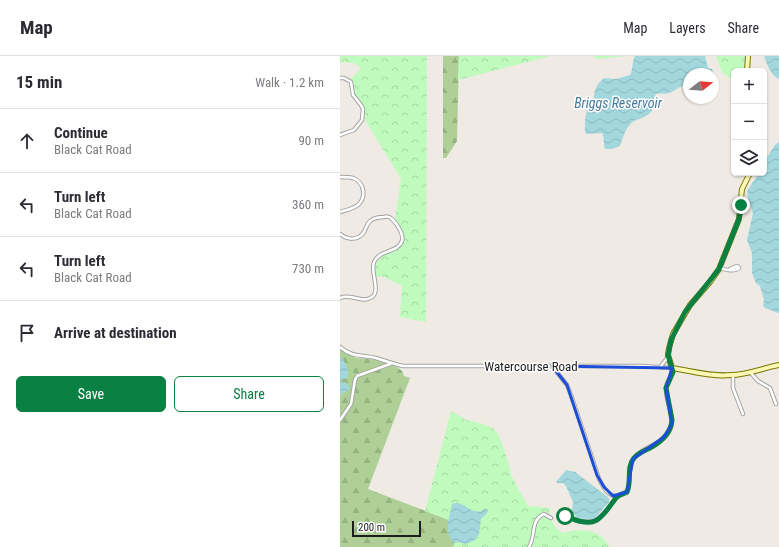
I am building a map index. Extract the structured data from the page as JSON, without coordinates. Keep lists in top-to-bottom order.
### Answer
{
  "streets": {
    "street": ["Watercourse Road"]
  },
  "water": ["Briggs Reservoir"],
  "scale_bar": "200 m",
  "north": "right",
  "page": {
    "header": "Map",
    "nav": ["Map", "Layers", "Share"],
    "heading": ["15 min", "Walk · 1.2 km"],
    "map_buttons": ["+", "−"],
    "list": [
      ["Continue", "Black Cat Road", "90 m"],
      ["Turn left", "Black Cat Road", "360 m"],
      ["Turn left", "Black Cat Road", "730 m"],
      "Arrive at destination"
    ],
    "buttons": ["Save", "Share"],
    "scale": "200 m"
  }
}
